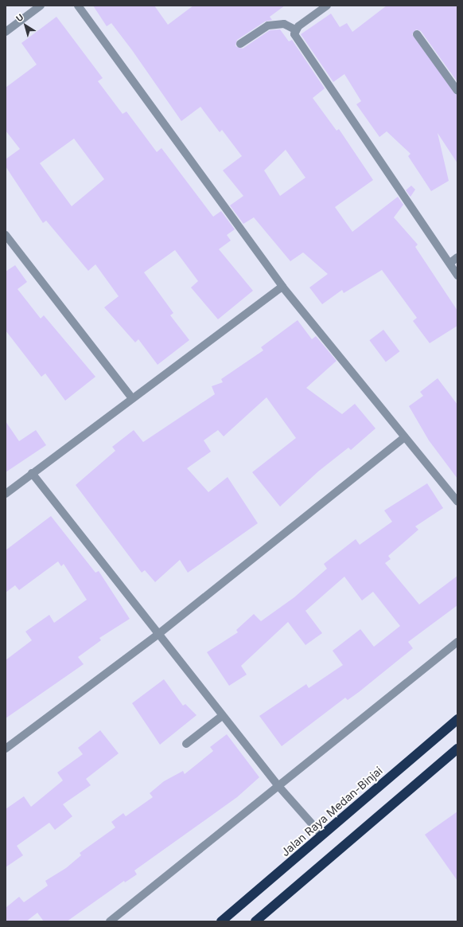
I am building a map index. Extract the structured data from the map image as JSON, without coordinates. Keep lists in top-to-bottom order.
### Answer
{
  "streets": {
    "highway": ["Jalan Raya Medan-Binjai"]
  },
  "north": "top left"
}
